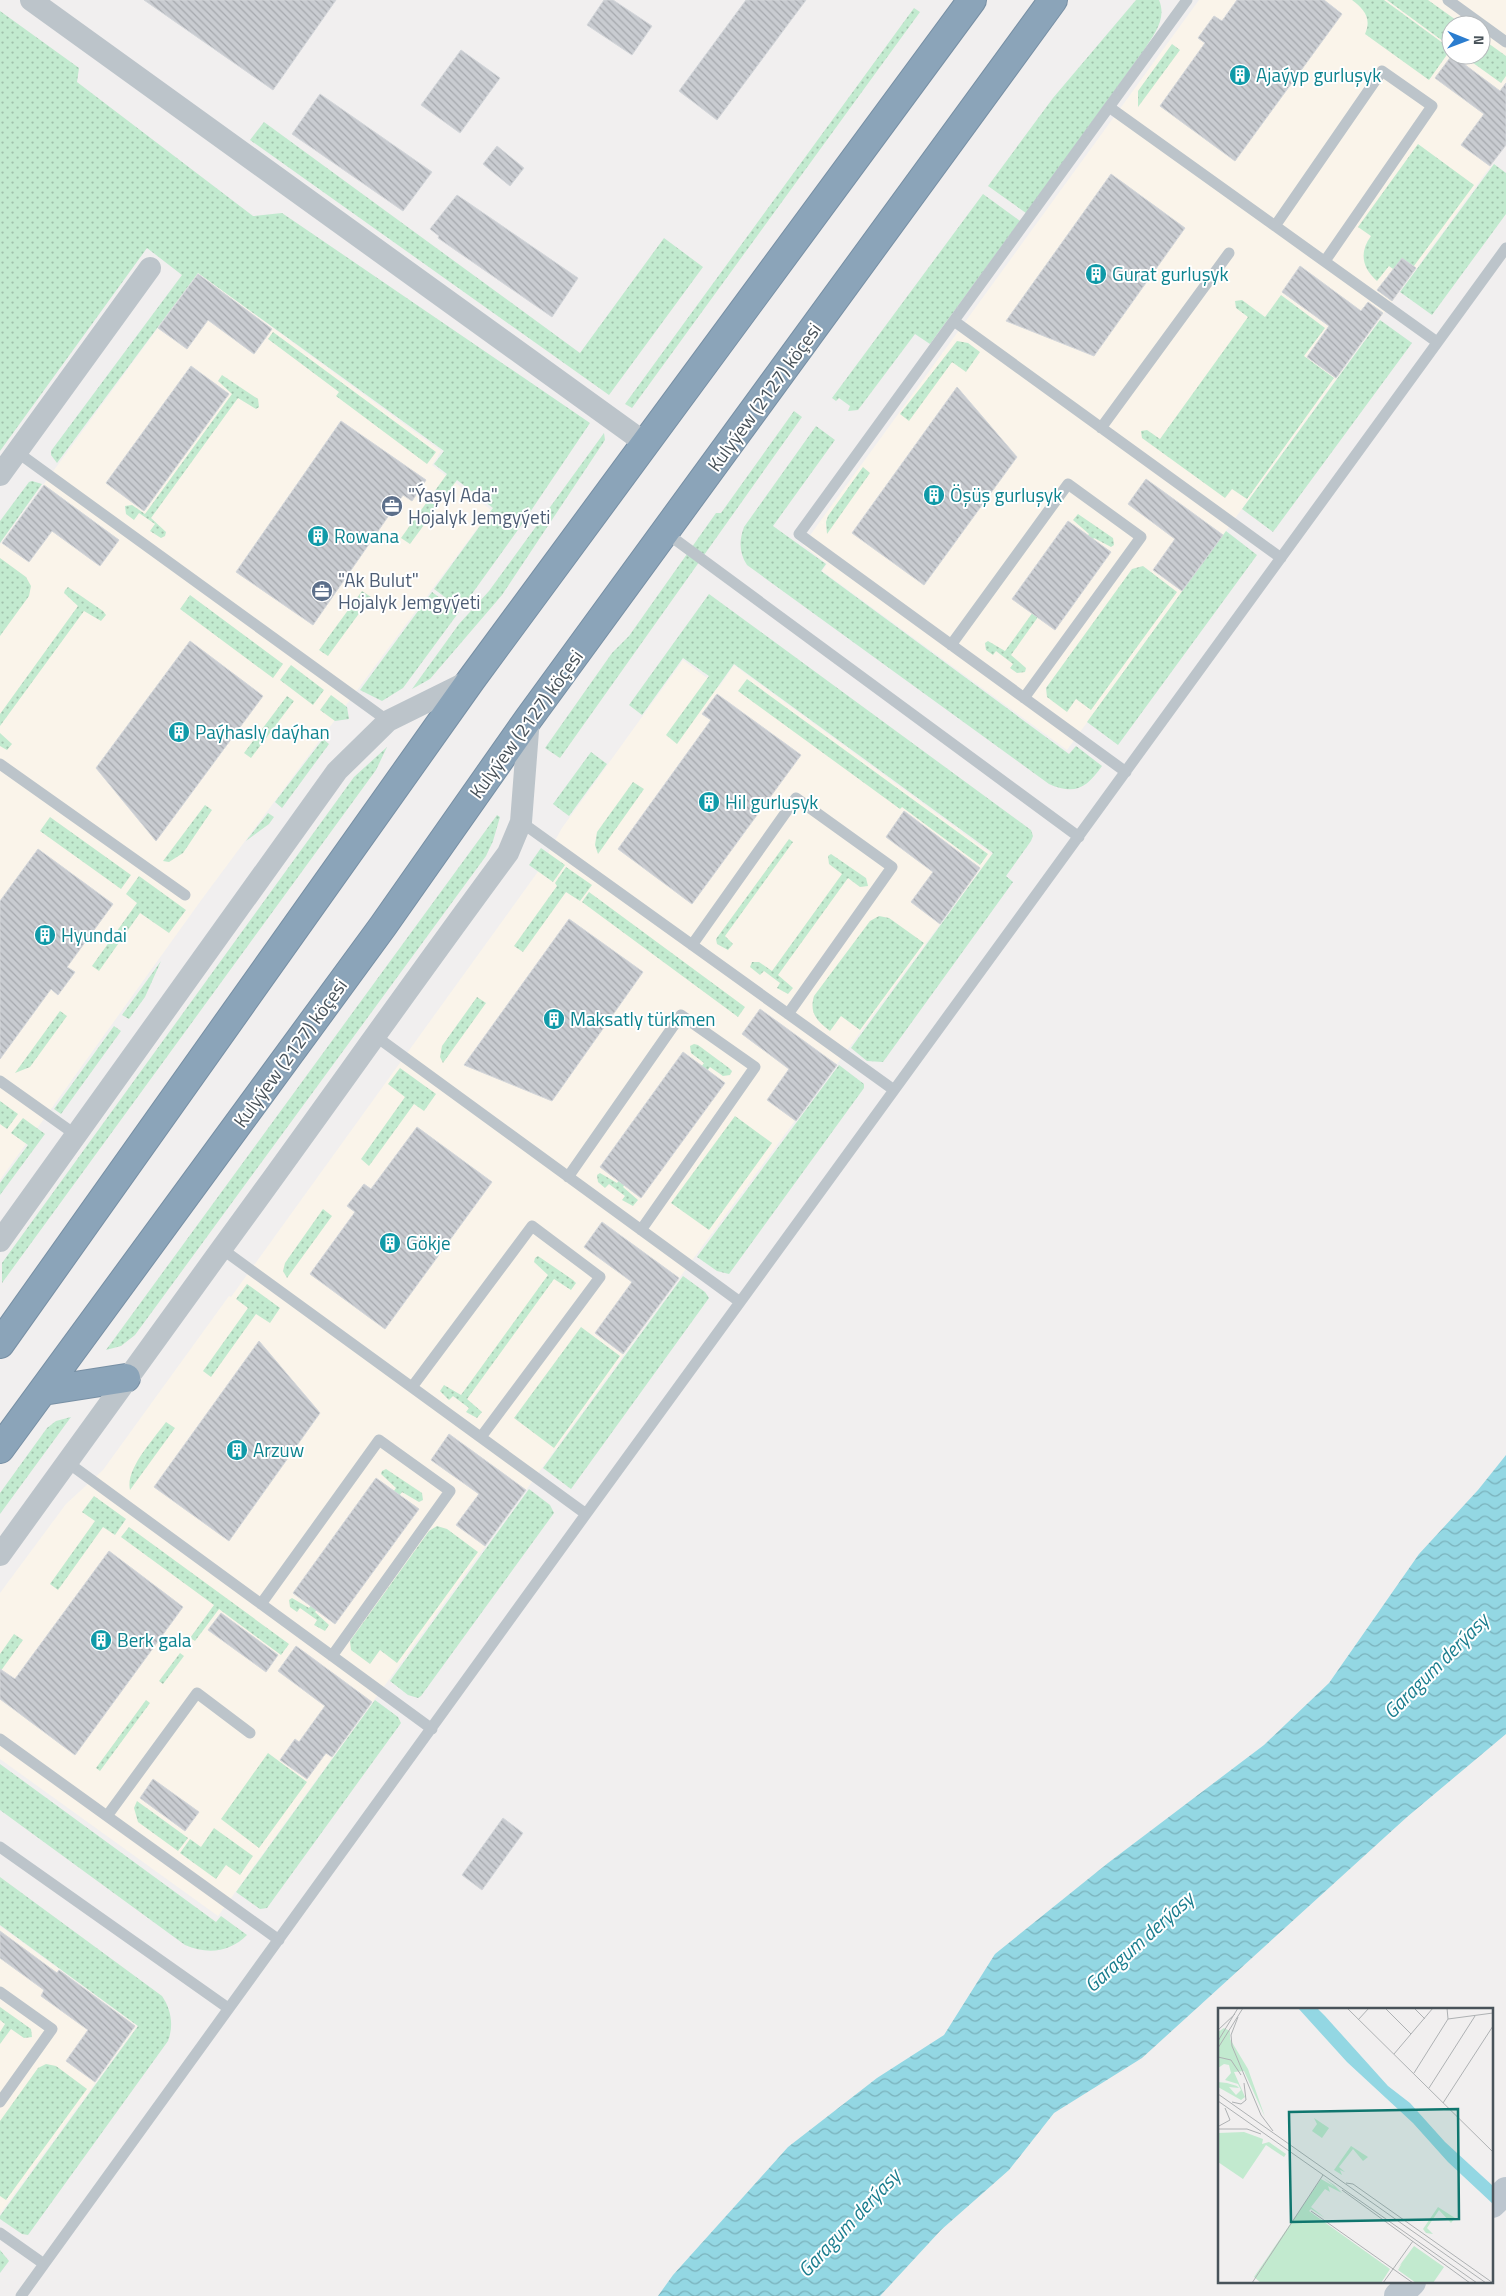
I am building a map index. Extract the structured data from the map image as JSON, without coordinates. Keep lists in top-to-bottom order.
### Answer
{
  "streets": {
    "highway": ["Kulyýew (2127) köçesi"]
  },
  "water": ["Garagum derýasy"],
  "places": {
    "building": [
      "Ajaýyp gurluşyk",
      "Gurat gurluşyk",
      "Öşüş gurluşyk",
      "Rowana",
      "Paýhasly daýhan",
      "Hil gurluşyk",
      "Hyundai",
      "Maksatly türkmen",
      "Gökje",
      "Arzuw",
      "Berk gala"
    ],
    "office": ["\"Ýaşyl Ada\" Hojalyk Jemgyýeti", "\"Ak Bulut\" Hojalyk Jemgyýeti"]
  },
  "north": "right"
}
